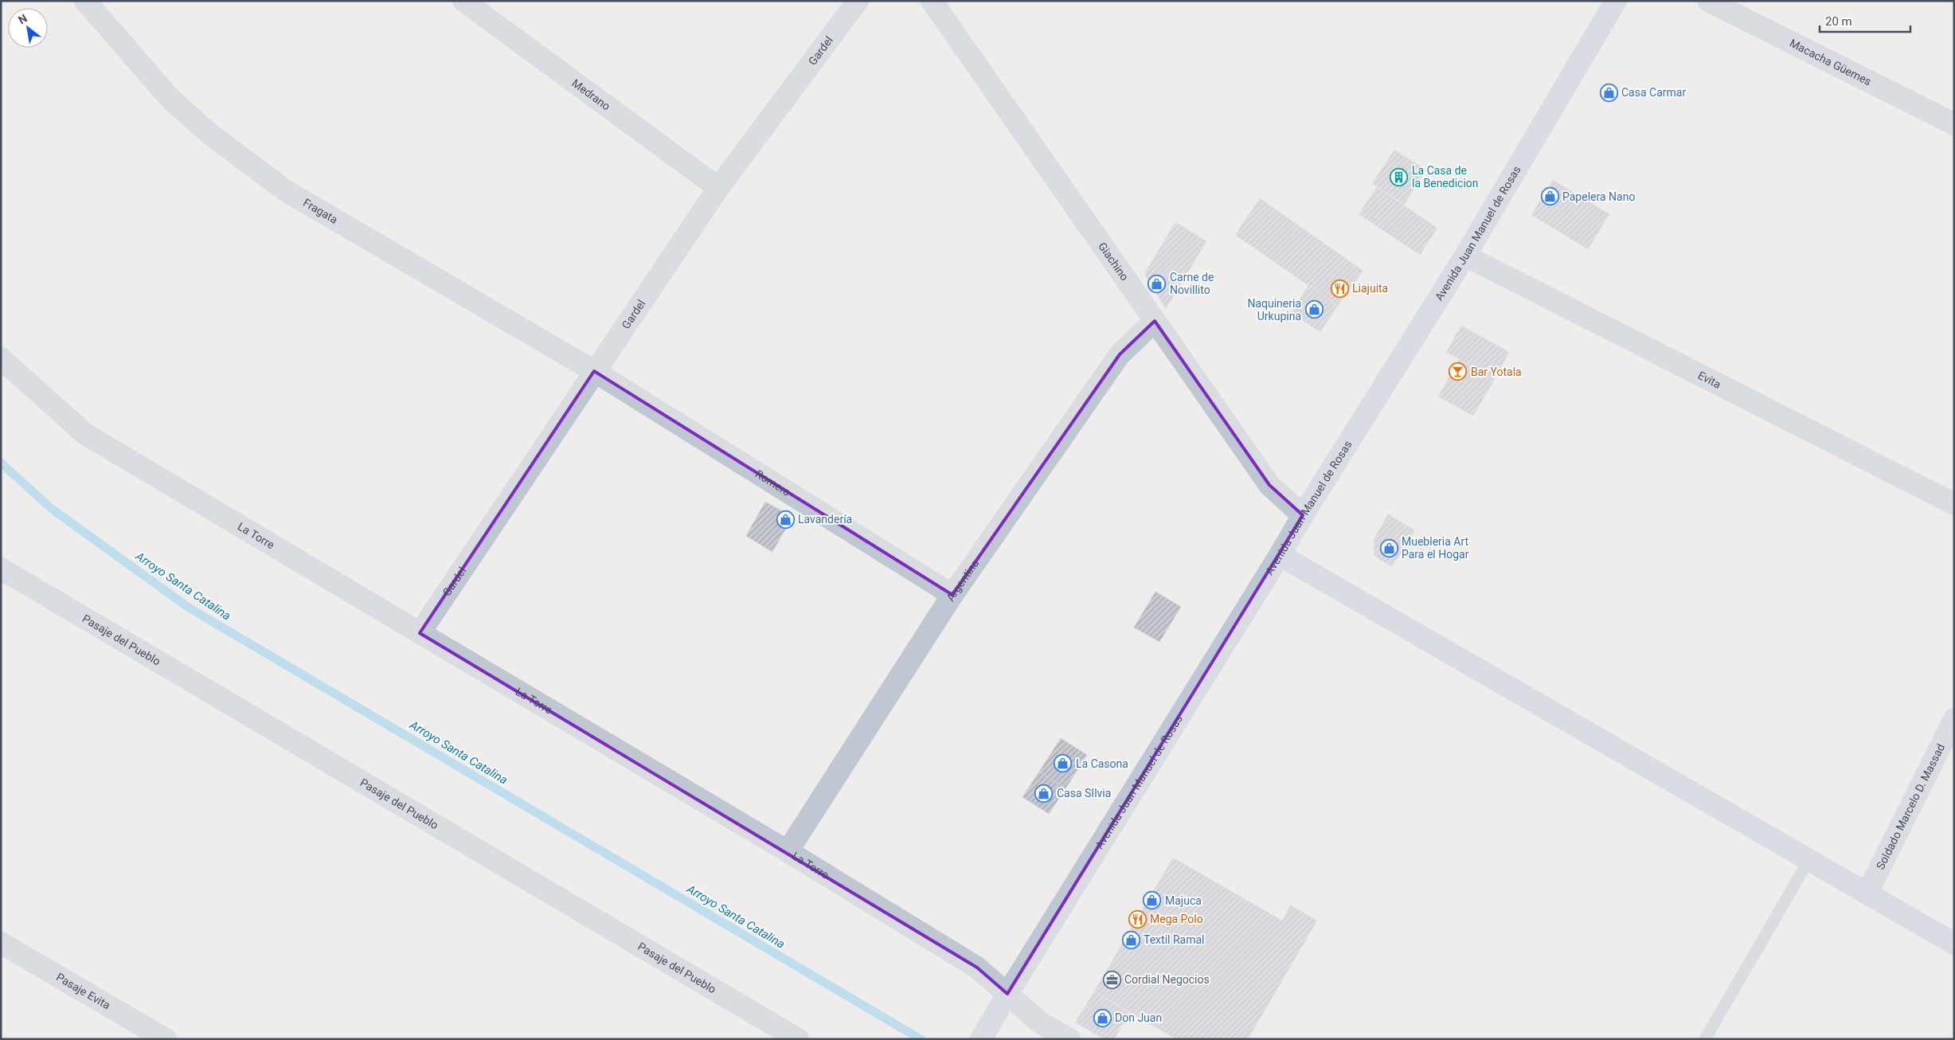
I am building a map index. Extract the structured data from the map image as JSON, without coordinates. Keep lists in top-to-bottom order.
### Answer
{
  "streets": {
    "street": [
      "Gardel",
      "Macacha Güemes",
      "Medrano",
      "Fragata",
      "Avenida Juan Manuel de Rosas",
      "Giachino",
      "Evita",
      "Romero",
      "La Torre",
      "Argentina",
      "Pasaje del Pueblo",
      "Soldado Marcelo D. Massad",
      "Pasaje Evita"
    ]
  },
  "crossings": [
    ["Gardel", "Medrano"],
    ["Gardel", "Fragata"],
    ["Gardel", "Romero"],
    ["Gardel", "La Torre"],
    ["Fragata", "Romero"],
    ["Avenida Juan Manuel de Rosas", "Giachino"],
    ["Avenida Juan Manuel de Rosas", "Evita"],
    ["Avenida Juan Manuel de Rosas", "La Torre"],
    ["Giachino", "Argentina"],
    ["Romero", "Argentina"],
    ["La Torre", "Argentina"]
  ],
  "water": ["Arroyo Santa Catalina"],
  "places": {
    "shop": [
      "Casa Carmar",
      "Papelera Nano",
      "Carne de Novillito",
      "Naquineria Urkupina",
      "Lavandería",
      "Muebleria Art Para el Hogar",
      "La Casona",
      "Casa SIlvia",
      "Majuca",
      "Textil Ramal",
      "Don Juan"
    ],
    "building": ["La Casa de la Benedicion"],
    "restaurant": ["Liajuita", "Mega Polo"],
    "bar": ["Bar Yotala"],
    "office": ["Cordial Negocios"]
  },
  "scale_bar": "20 m",
  "north": "top left"
}
